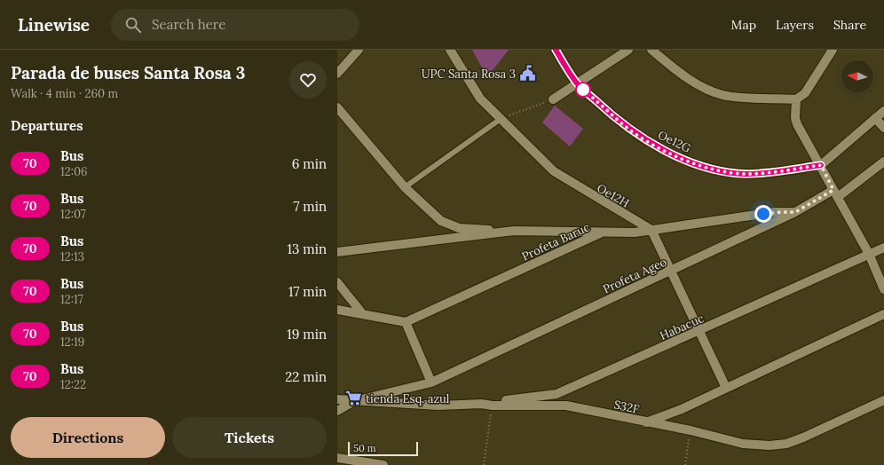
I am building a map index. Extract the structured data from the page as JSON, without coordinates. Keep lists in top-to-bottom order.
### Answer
{
  "streets": {
    "street": [
      "Oe12G",
      "Oe12H",
      "Profeta Baruc",
      "Profeta Ageo",
      "Habacuc",
      "S32F"
    ]
  },
  "crossings": [
    ["Oe12H", "Profeta Baruc"],
    ["Profeta Baruc", "Profeta Ageo"],
    ["Profeta Ageo", "S32F"],
    ["Habacuc", "S32F"]
  ],
  "places": {
    "public building": ["UPC Santa Rosa 3"],
    "supermarket": ["tienda Esq. azul"]
  },
  "lines": ["bus line 70"],
  "scale_bar": "50 m",
  "north": "left",
  "page": {
    "header": "Linewise",
    "search": "Search here",
    "nav": ["Map", "Layers", "Share"],
    "heading": [
      ["Parada de buses Santa Rosa 3", "Walk · 4 min · 260 m"],
      "Departures"
    ],
    "list": [
      {
        "mark": "70",
        "name": "Bus",
        "note": "12:06",
        "value": "6 min"
      },
      {
        "mark": "70",
        "name": "Bus",
        "note": "12:07",
        "value": "7 min"
      },
      {
        "mark": "70",
        "name": "Bus",
        "note": "12:13",
        "value": "13 min"
      },
      {
        "mark": "70",
        "name": "Bus",
        "note": "12:17",
        "value": "17 min"
      },
      {
        "mark": "70",
        "name": "Bus",
        "note": "12:19",
        "value": "19 min"
      },
      {
        "mark": "70",
        "name": "Bus",
        "note": "12:22",
        "value": "22 min"
      }
    ],
    "buttons": ["Directions", "Tickets"],
    "scale": "50 m"
  }
}
